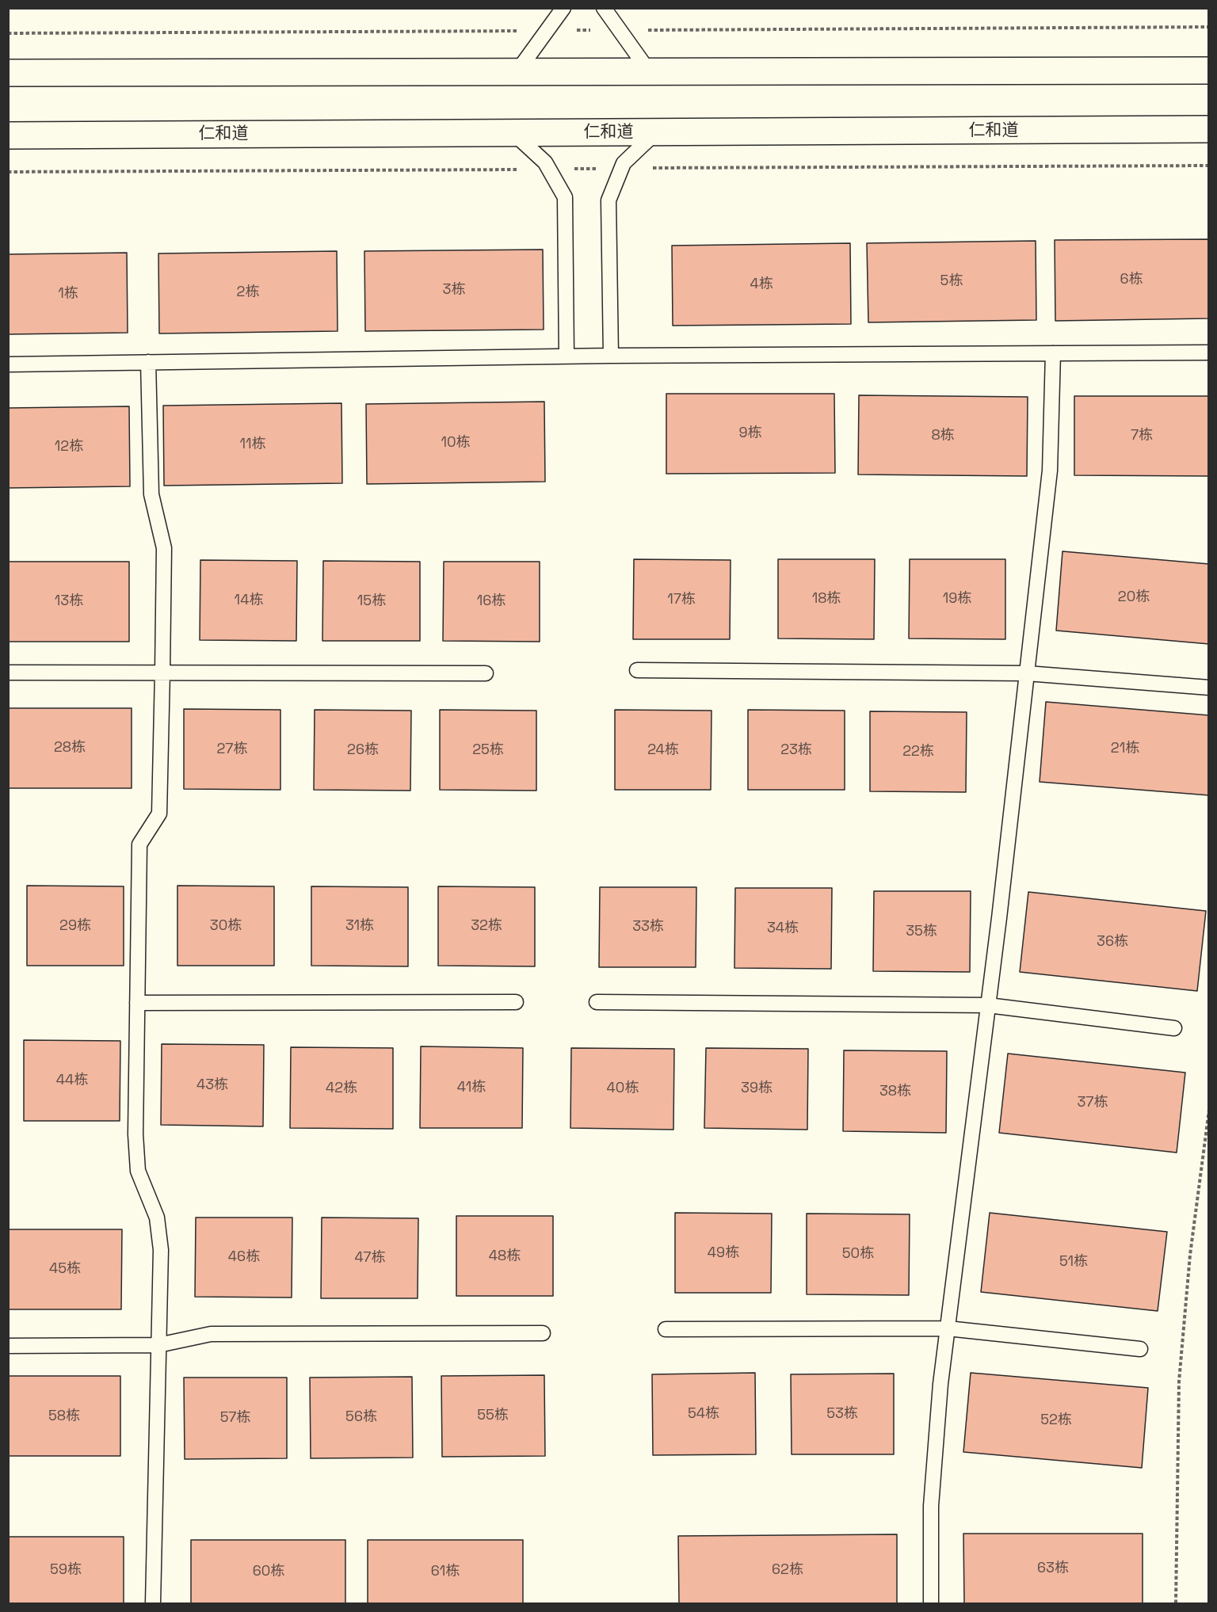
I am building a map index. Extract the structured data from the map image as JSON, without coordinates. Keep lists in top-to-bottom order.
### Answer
{
  "streets": {
    "main road": ["仁和道"]
  },
  "house_numbers": [
    "6栋",
    "5栋",
    "4栋",
    "3栋",
    "2栋",
    "1栋",
    "9栋",
    "8栋",
    "7栋",
    "10栋",
    "11栋",
    "12栋",
    "20栋",
    "18栋",
    "19栋",
    "17栋",
    "14栋",
    "13栋",
    "15栋",
    "16栋",
    "28栋",
    "21栋",
    "27栋",
    "26栋",
    "25栋",
    "24栋",
    "23栋",
    "22栋",
    "29栋",
    "30栋",
    "31栋",
    "32栋",
    "33栋",
    "34栋",
    "35栋",
    "36栋",
    "44栋",
    "43栋",
    "41栋",
    "42栋",
    "40栋",
    "39栋",
    "38栋",
    "37栋",
    "49栋",
    "50栋",
    "48栋",
    "46栋",
    "47栋",
    "51栋",
    "45栋",
    "54栋",
    "53栋",
    "55栋",
    "58栋",
    "56栋",
    "57栋",
    "52栋",
    "63栋",
    "59栋",
    "62栋",
    "60栋",
    "61栋"
  ]
}
